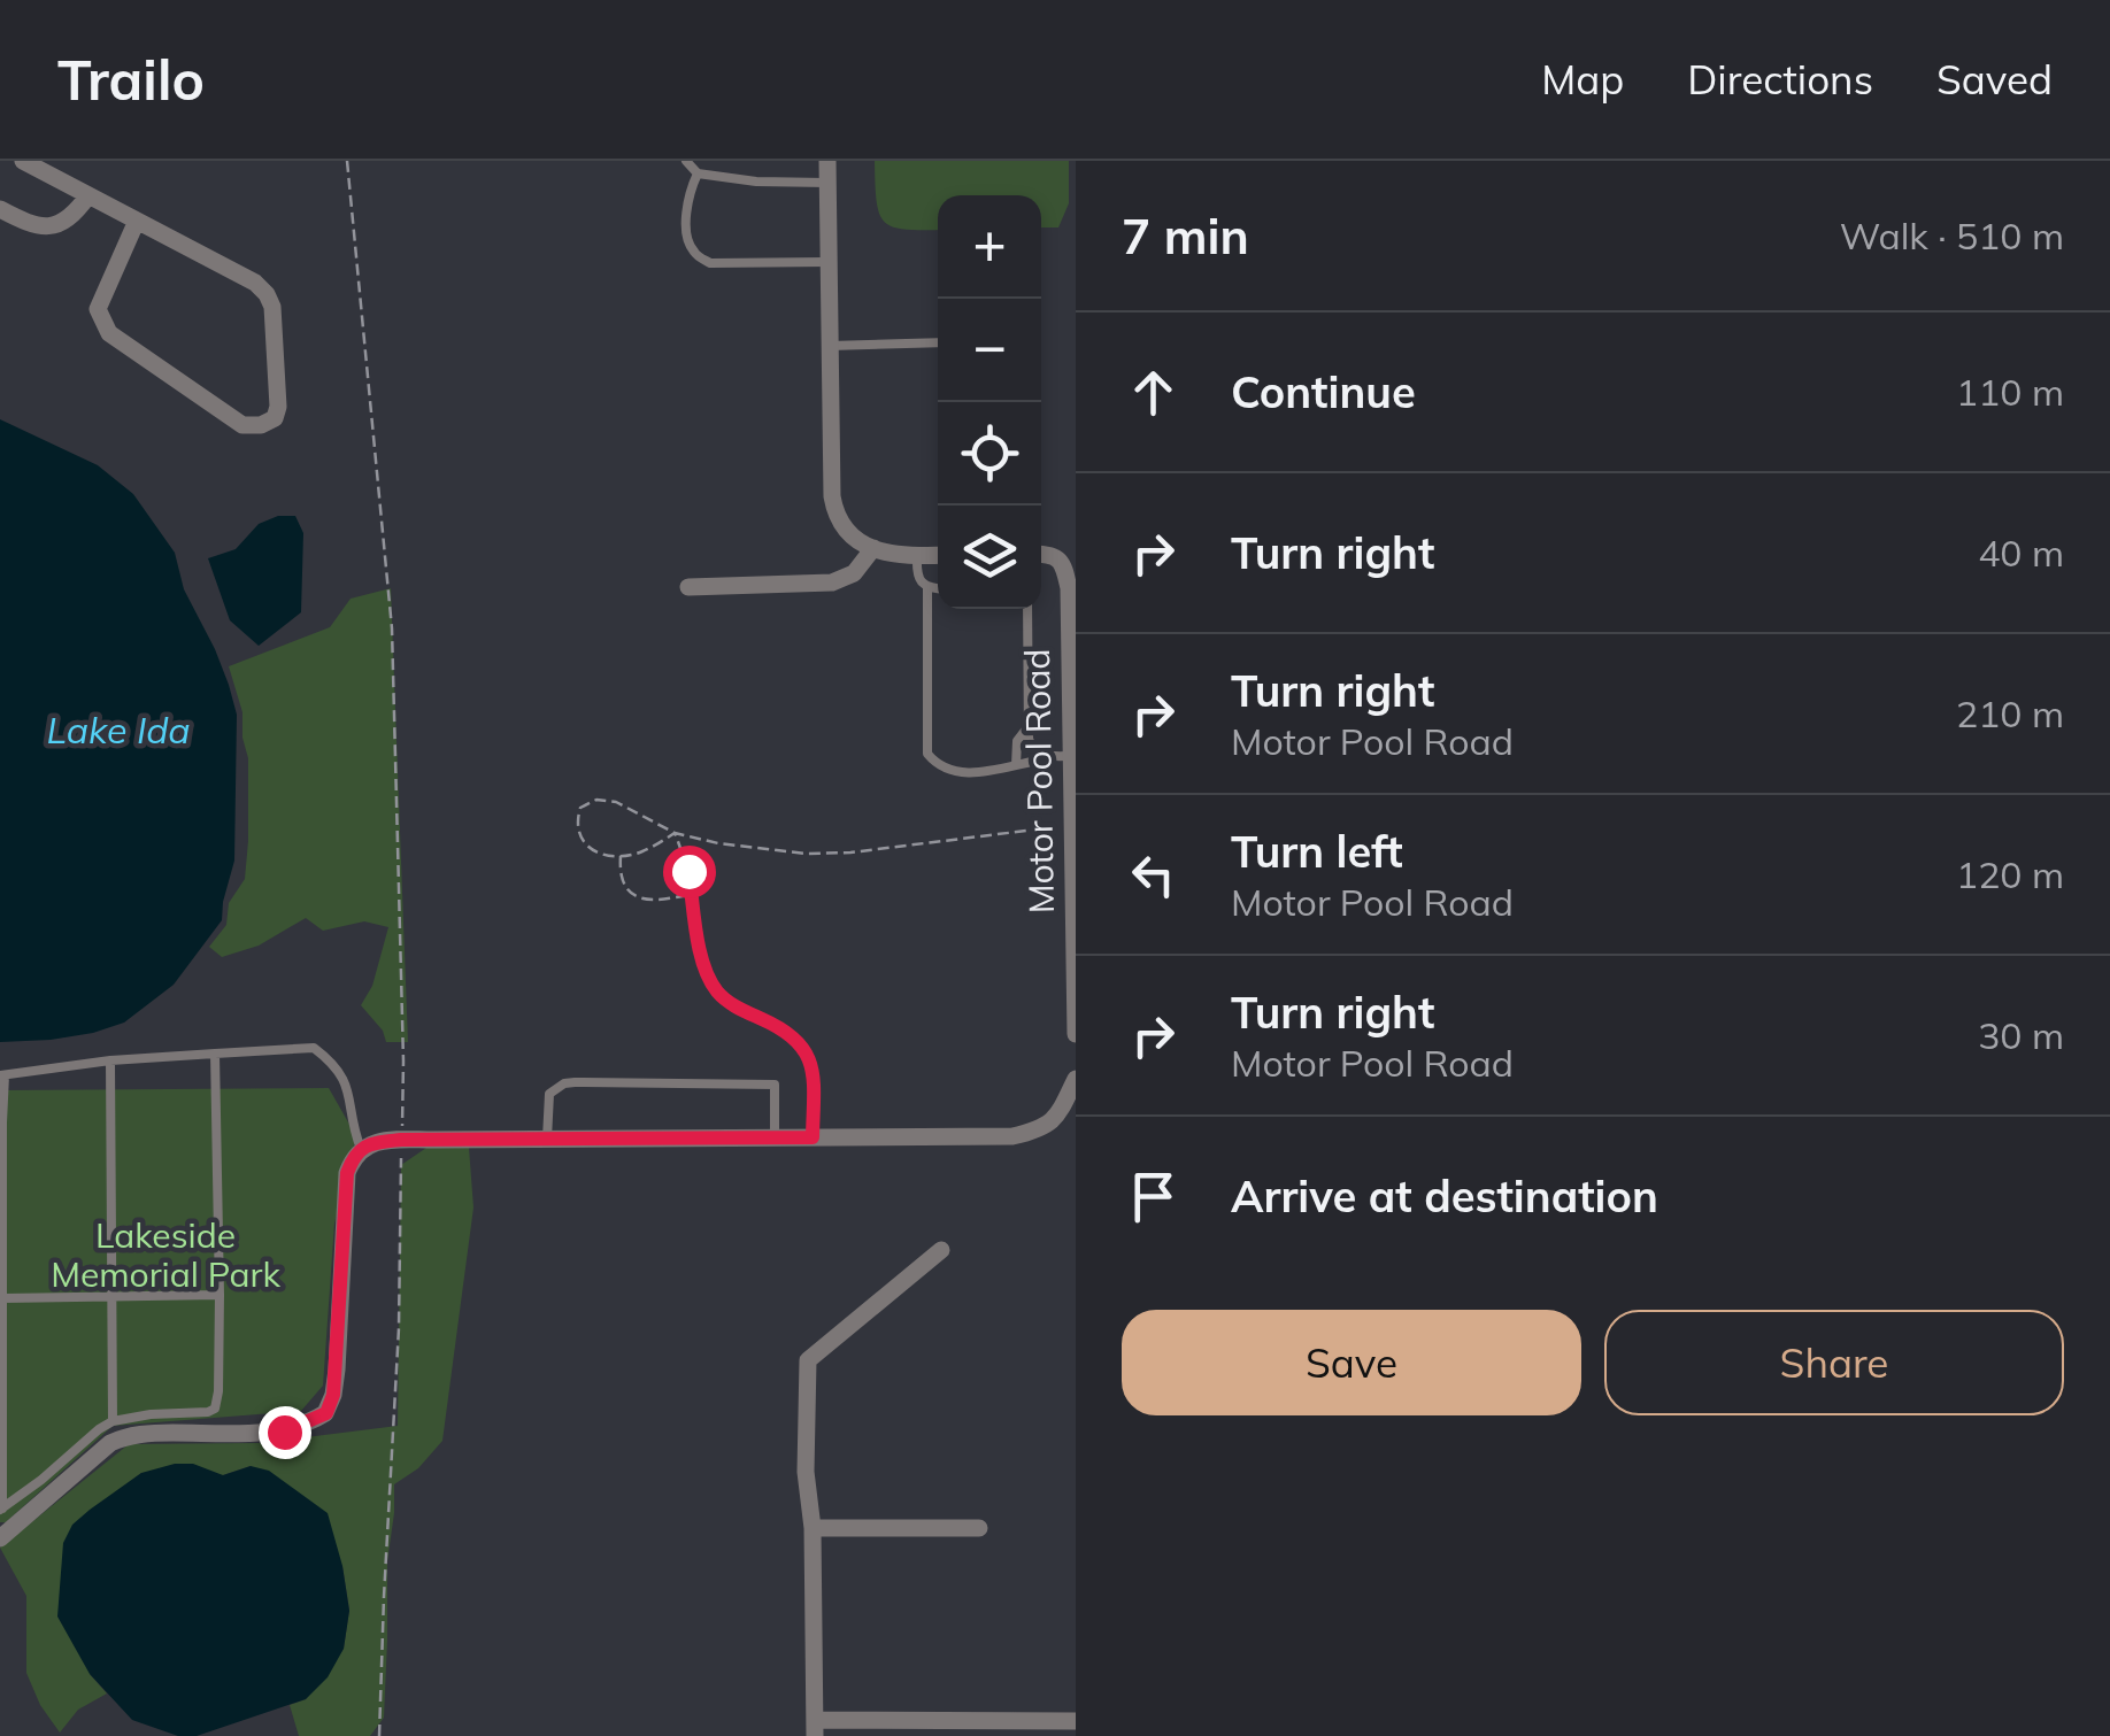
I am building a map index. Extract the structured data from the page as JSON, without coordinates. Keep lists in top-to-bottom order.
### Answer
{
  "streets": {
    "street": ["Motor Pool Road"]
  },
  "water": ["Lake Ida"],
  "parks": ["Lakeside Memorial Park"],
  "page": {
    "header": "Trailo",
    "nav": ["Map", "Directions", "Saved"],
    "heading": ["7 min", "Walk · 510 m"],
    "map_buttons": ["+", "−"],
    "list": [
      ["Continue", "110 m"],
      ["Turn right", "40 m"],
      ["Turn right", "Motor Pool Road", "210 m"],
      ["Turn left", "Motor Pool Road", "120 m"],
      ["Turn right", "Motor Pool Road", "30 m"],
      "Arrive at destination"
    ],
    "buttons": ["Save", "Share"]
  }
}
